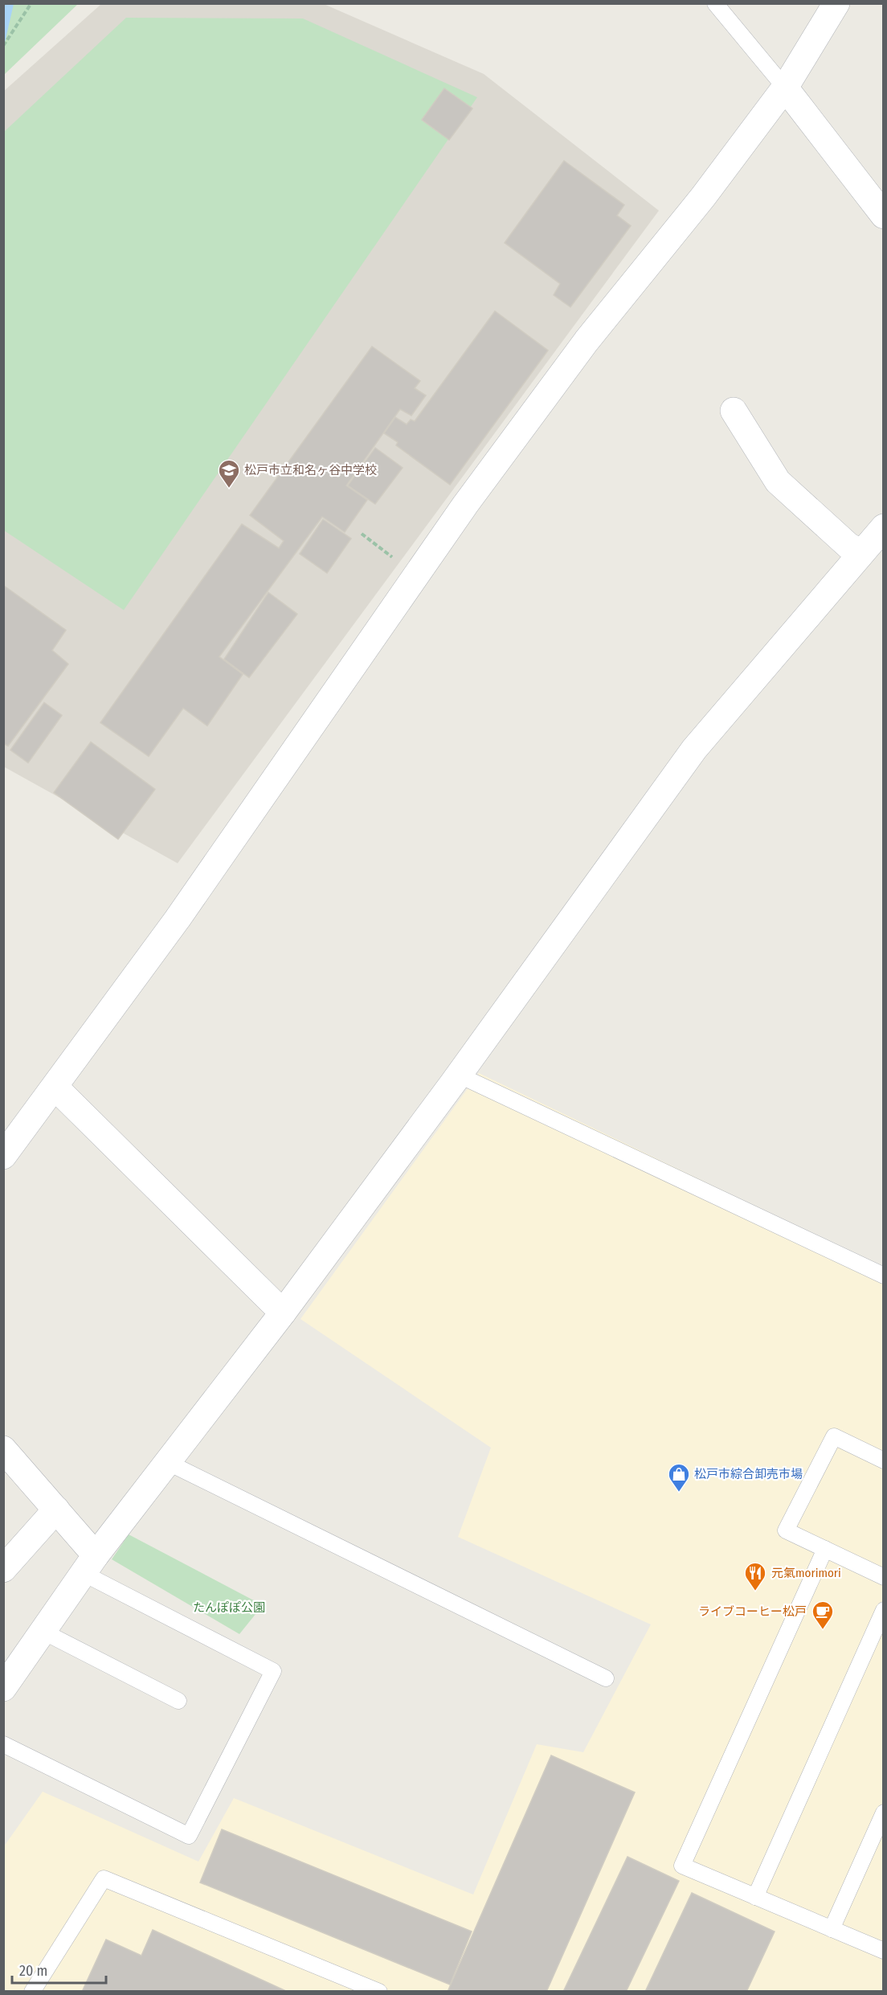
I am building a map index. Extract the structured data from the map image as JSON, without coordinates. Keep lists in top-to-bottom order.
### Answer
{
  "parks": ["たんぽぽ公園"],
  "places": {
    "school or university": ["松戸市立和名ヶ谷中学校"],
    "shop": ["松戸市綜合卸売市場"],
    "restaurant": ["元氣morimori"],
    "cafe": ["ライブコーヒー松戸"]
  },
  "scale_bar": "20 m"
}
